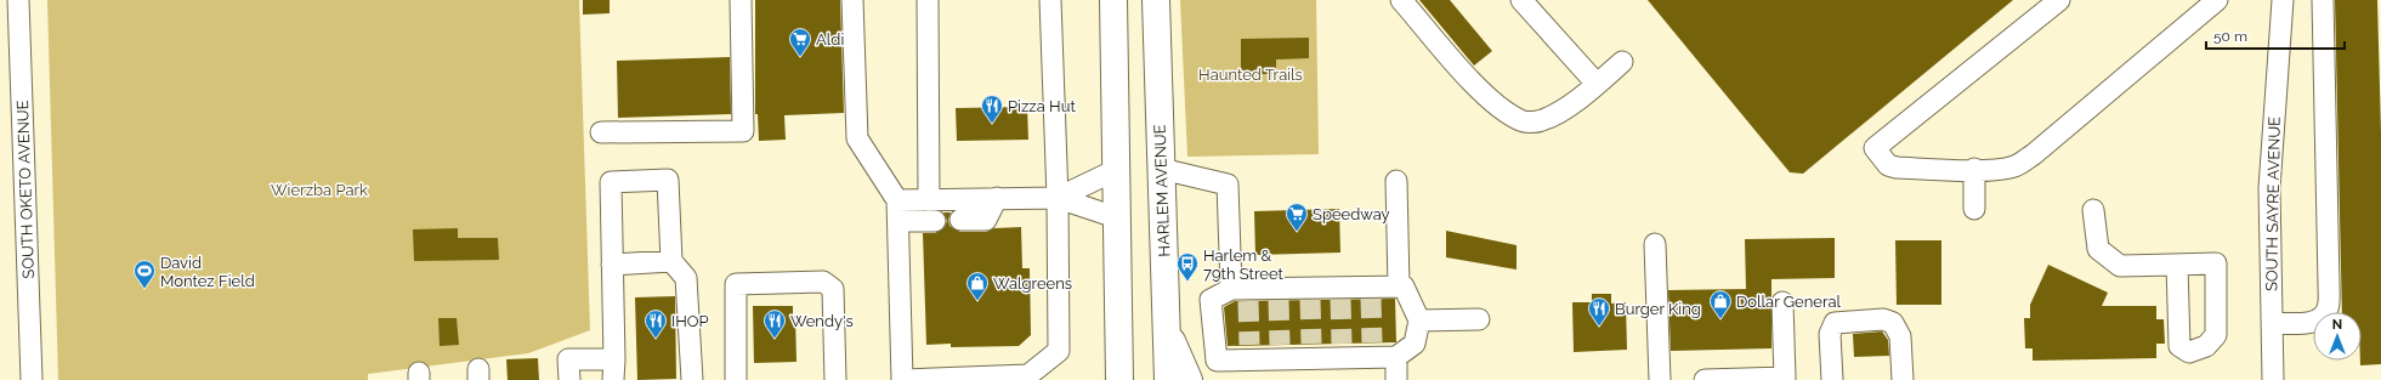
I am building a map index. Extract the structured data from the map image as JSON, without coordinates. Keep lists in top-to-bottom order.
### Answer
{
  "streets": {
    "main road": ["HARLEM AVENUE"],
    "street": ["SOUTH OKETO AVENUE", "SOUTH SAYRE AVENUE"]
  },
  "parks": ["Haunted Trails", "Wierzba Park"],
  "places": {
    "supermarket": ["Aldi", "Speedway"],
    "restaurant": [
      "Pizza Hut",
      "Burger King",
      "IHOP",
      "Wendy's"
    ],
    "bus stop": ["Harlem & 79th Street"],
    "sports": ["David Montez Field"],
    "shop": ["Walgreens", "Dollar General"]
  },
  "scale_bar": "50 m",
  "north": "top"
}
